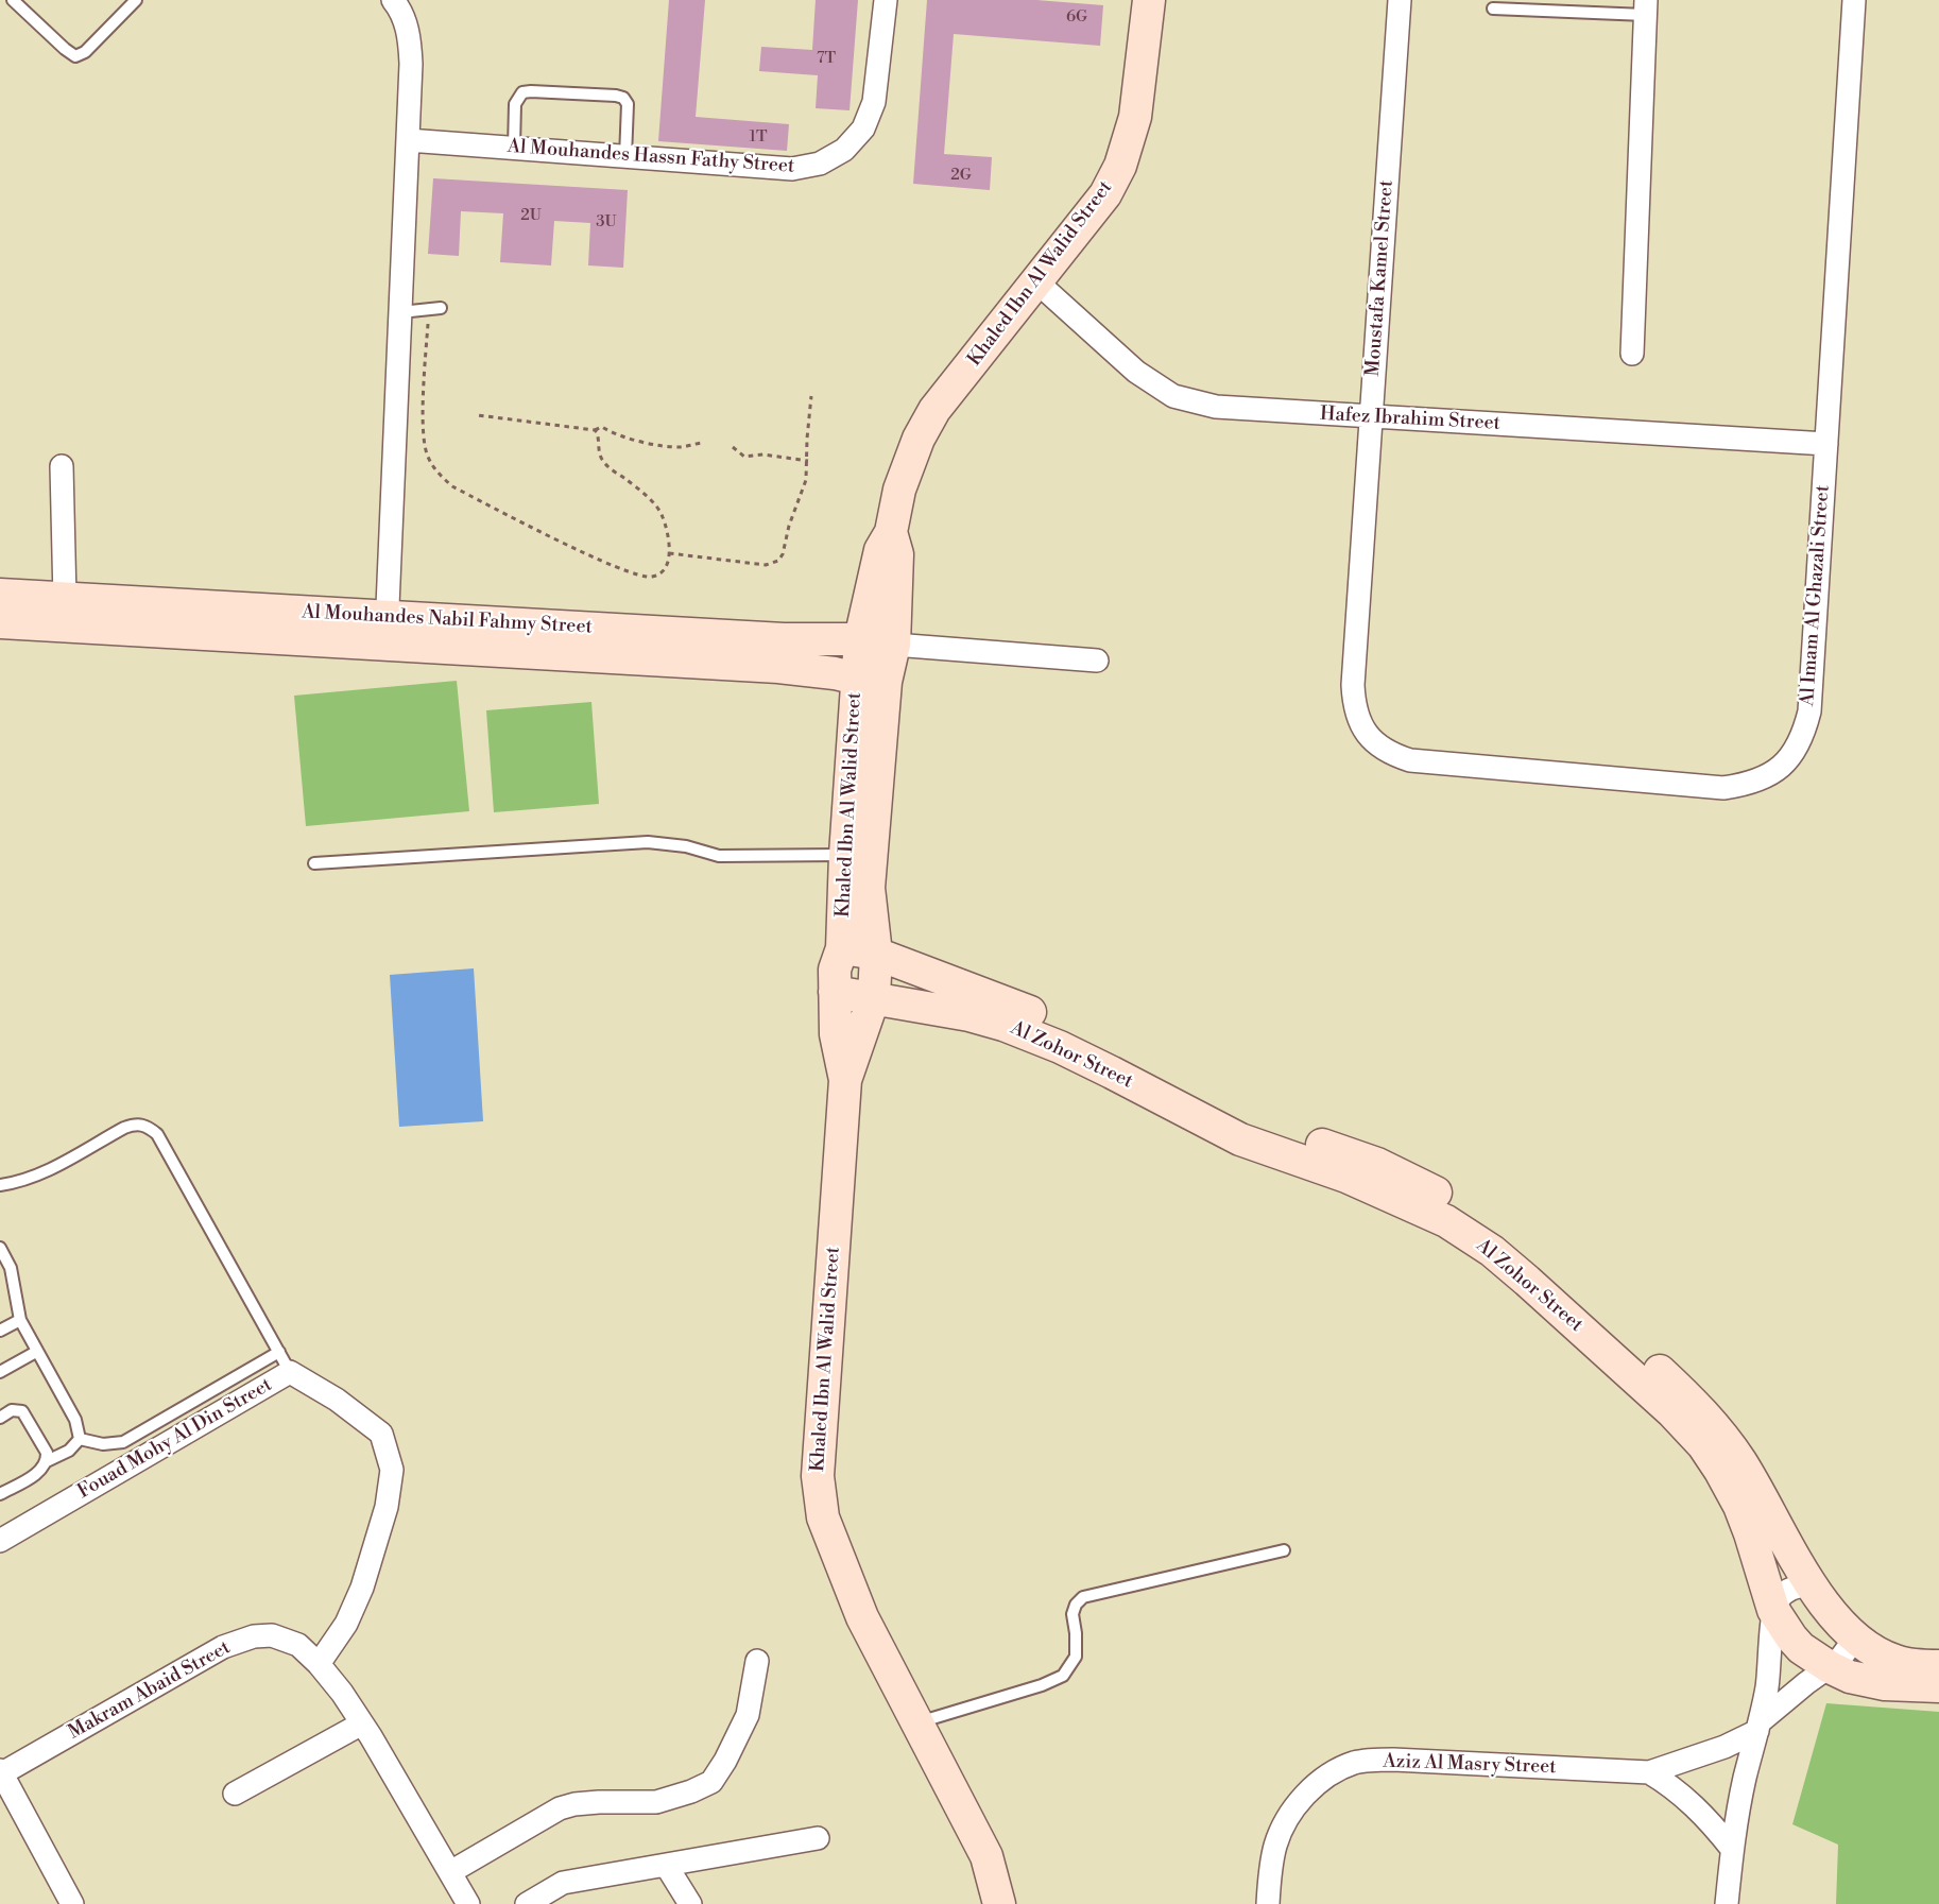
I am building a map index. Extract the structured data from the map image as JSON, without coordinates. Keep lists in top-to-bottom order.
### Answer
{
  "streets": {
    "street": [
      "Al Mouhandes Hassn Fathy Street",
      "Khaled Ibn Al Walid Street",
      "Moustafa Kamel Street",
      "Hafez Ibrahim Street",
      "Al Imam Al Ghazali Street",
      "Al Mouhandes Nabil Fahmy Street",
      "Al Zohor Street",
      "Fouad Mohy Al Din Street",
      "Makram Abaid Street",
      "Aziz Al Masry Street"
    ]
  },
  "crossings": [
    ["Khaled Ibn Al Walid Street", "Hafez Ibrahim Street"],
    ["Khaled Ibn Al Walid Street", "Al Mouhandes Nabil Fahmy Street"],
    ["Khaled Ibn Al Walid Street", "Al Zohor Street"],
    ["Moustafa Kamel Street", "Hafez Ibrahim Street"],
    ["Moustafa Kamel Street", "Al Imam Al Ghazali Street"],
    ["Hafez Ibrahim Street", "Al Imam Al Ghazali Street"],
    ["Al Zohor Street", "Aziz Al Masry Street"],
    ["Fouad Mohy Al Din Street", "Makram Abaid Street"]
  ],
  "house_numbers": [
    "6G",
    "7T",
    "1T",
    "2G",
    "2U",
    "3U"
  ]
}
